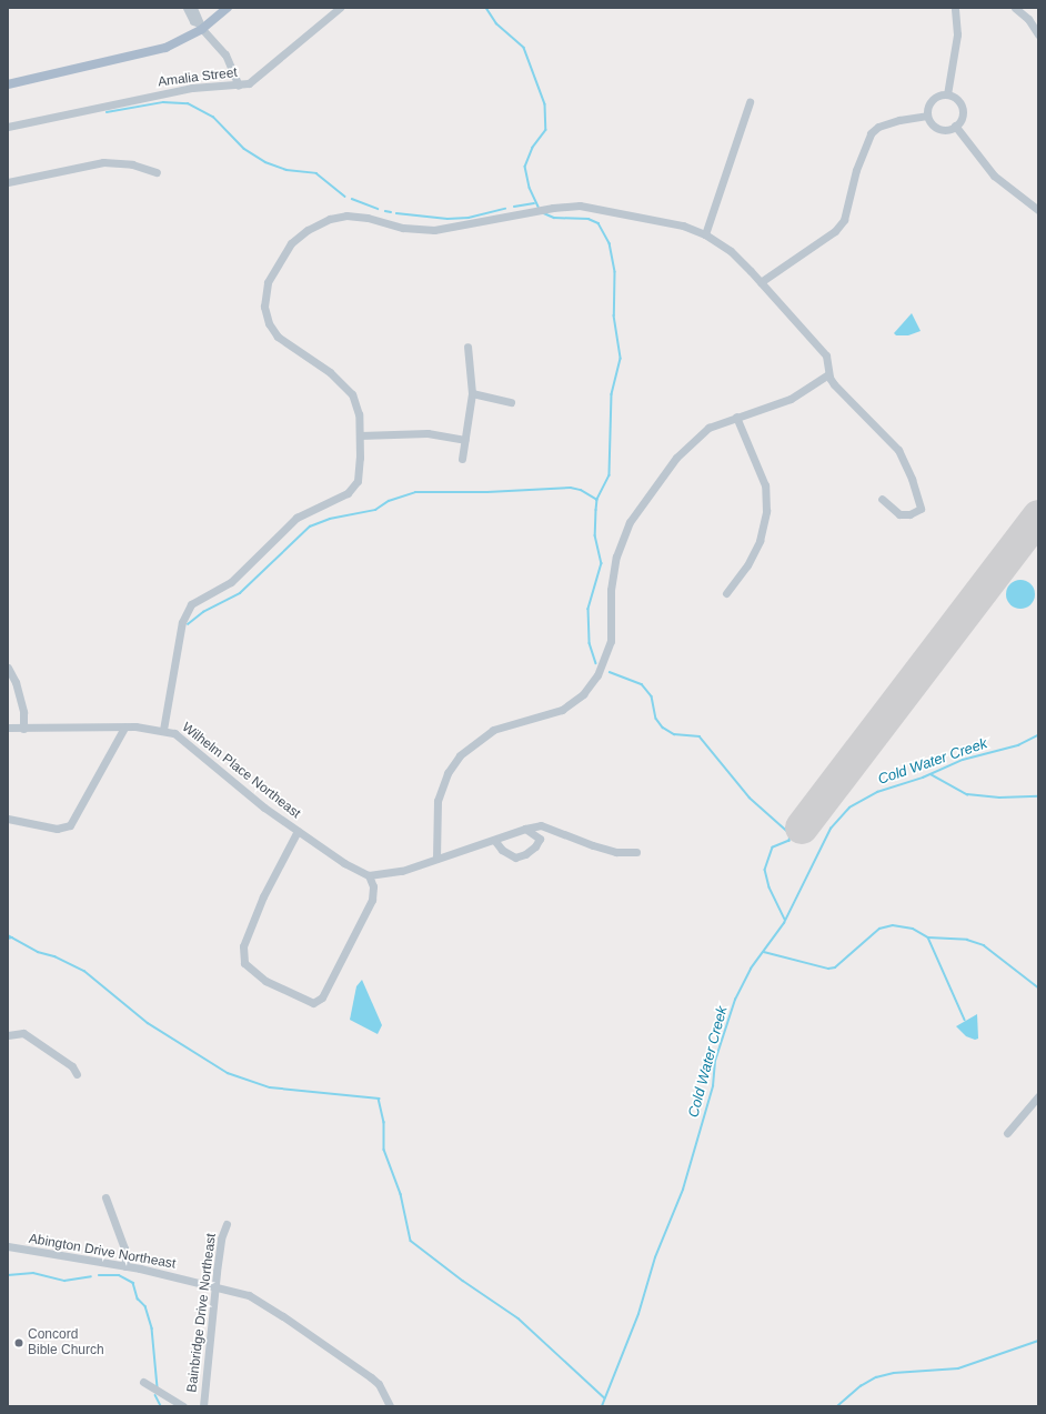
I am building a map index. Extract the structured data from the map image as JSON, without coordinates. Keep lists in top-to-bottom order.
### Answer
{
  "streets": {
    "street": [
      "Amalia Street",
      "Wilhelm Place Northeast",
      "Abington Drive Northeast",
      "Bainbridge Drive Northeast"
    ]
  },
  "crossings": [
    ["Abington Drive Northeast", "Bainbridge Drive Northeast"]
  ],
  "water": ["Cold Water Creek"],
  "places": ["Concord Bible Church"]
}
